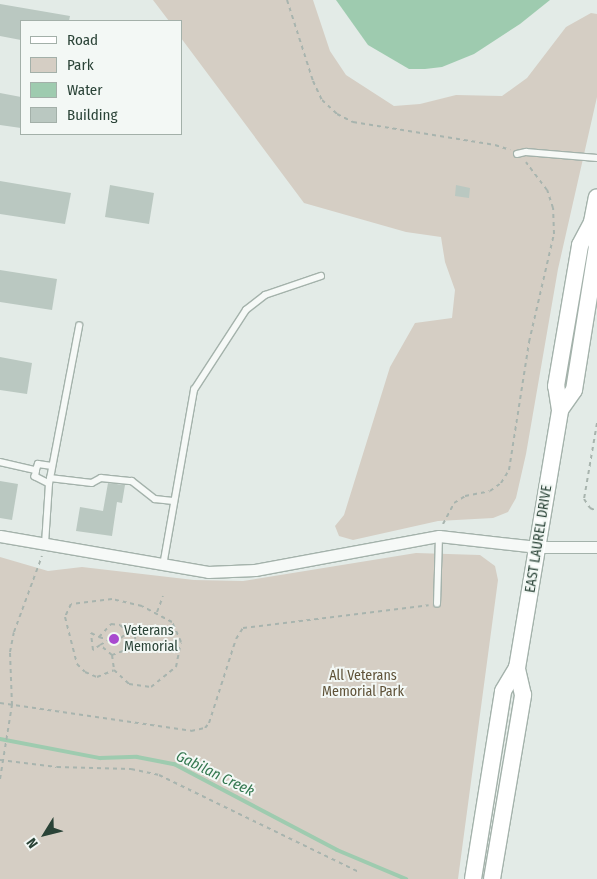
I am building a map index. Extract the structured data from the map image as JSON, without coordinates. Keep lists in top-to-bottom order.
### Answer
{
  "streets": {
    "main road": ["EAST LAUREL DRIVE"]
  },
  "water": ["Gabilan Creek"],
  "parks": ["All Veterans Memorial Park"],
  "places": ["Veterans Memorial"],
  "legend": [
    "Road",
    "Park",
    "Water",
    "Building"
  ],
  "north": "bottom left"
}
